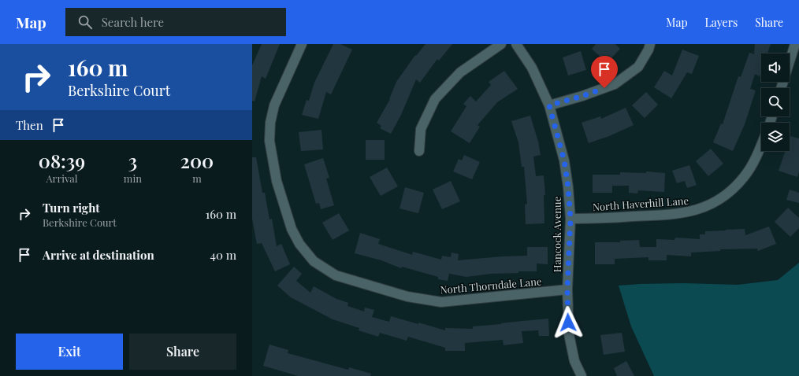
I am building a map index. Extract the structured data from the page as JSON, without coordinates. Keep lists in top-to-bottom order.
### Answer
{
  "streets": {
    "street": ["North Haverhill Lane", "Hancock Avenue", "North Thorndale Lane"]
  },
  "crossings": [
    ["North Haverhill Lane", "Hancock Avenue"],
    ["Hancock Avenue", "North Thorndale Lane"]
  ],
  "page": {
    "header": "Map",
    "search": "Search here",
    "nav": ["Map", "Layers", "Share"],
    "turn": ["160 m", "Berkshire Court"],
    "then": "Then",
    "eta": [
      "08:39",
      "Arrival",
      "3",
      "min",
      "200",
      "m"
    ],
    "list": [
      {
        "name": "Turn right",
        "note": "Berkshire Court",
        "value": "160 m"
      },
      {
        "name": "Arrive at destination",
        "value": "40 m"
      }
    ],
    "buttons": ["Exit", "Share"]
  }
}
